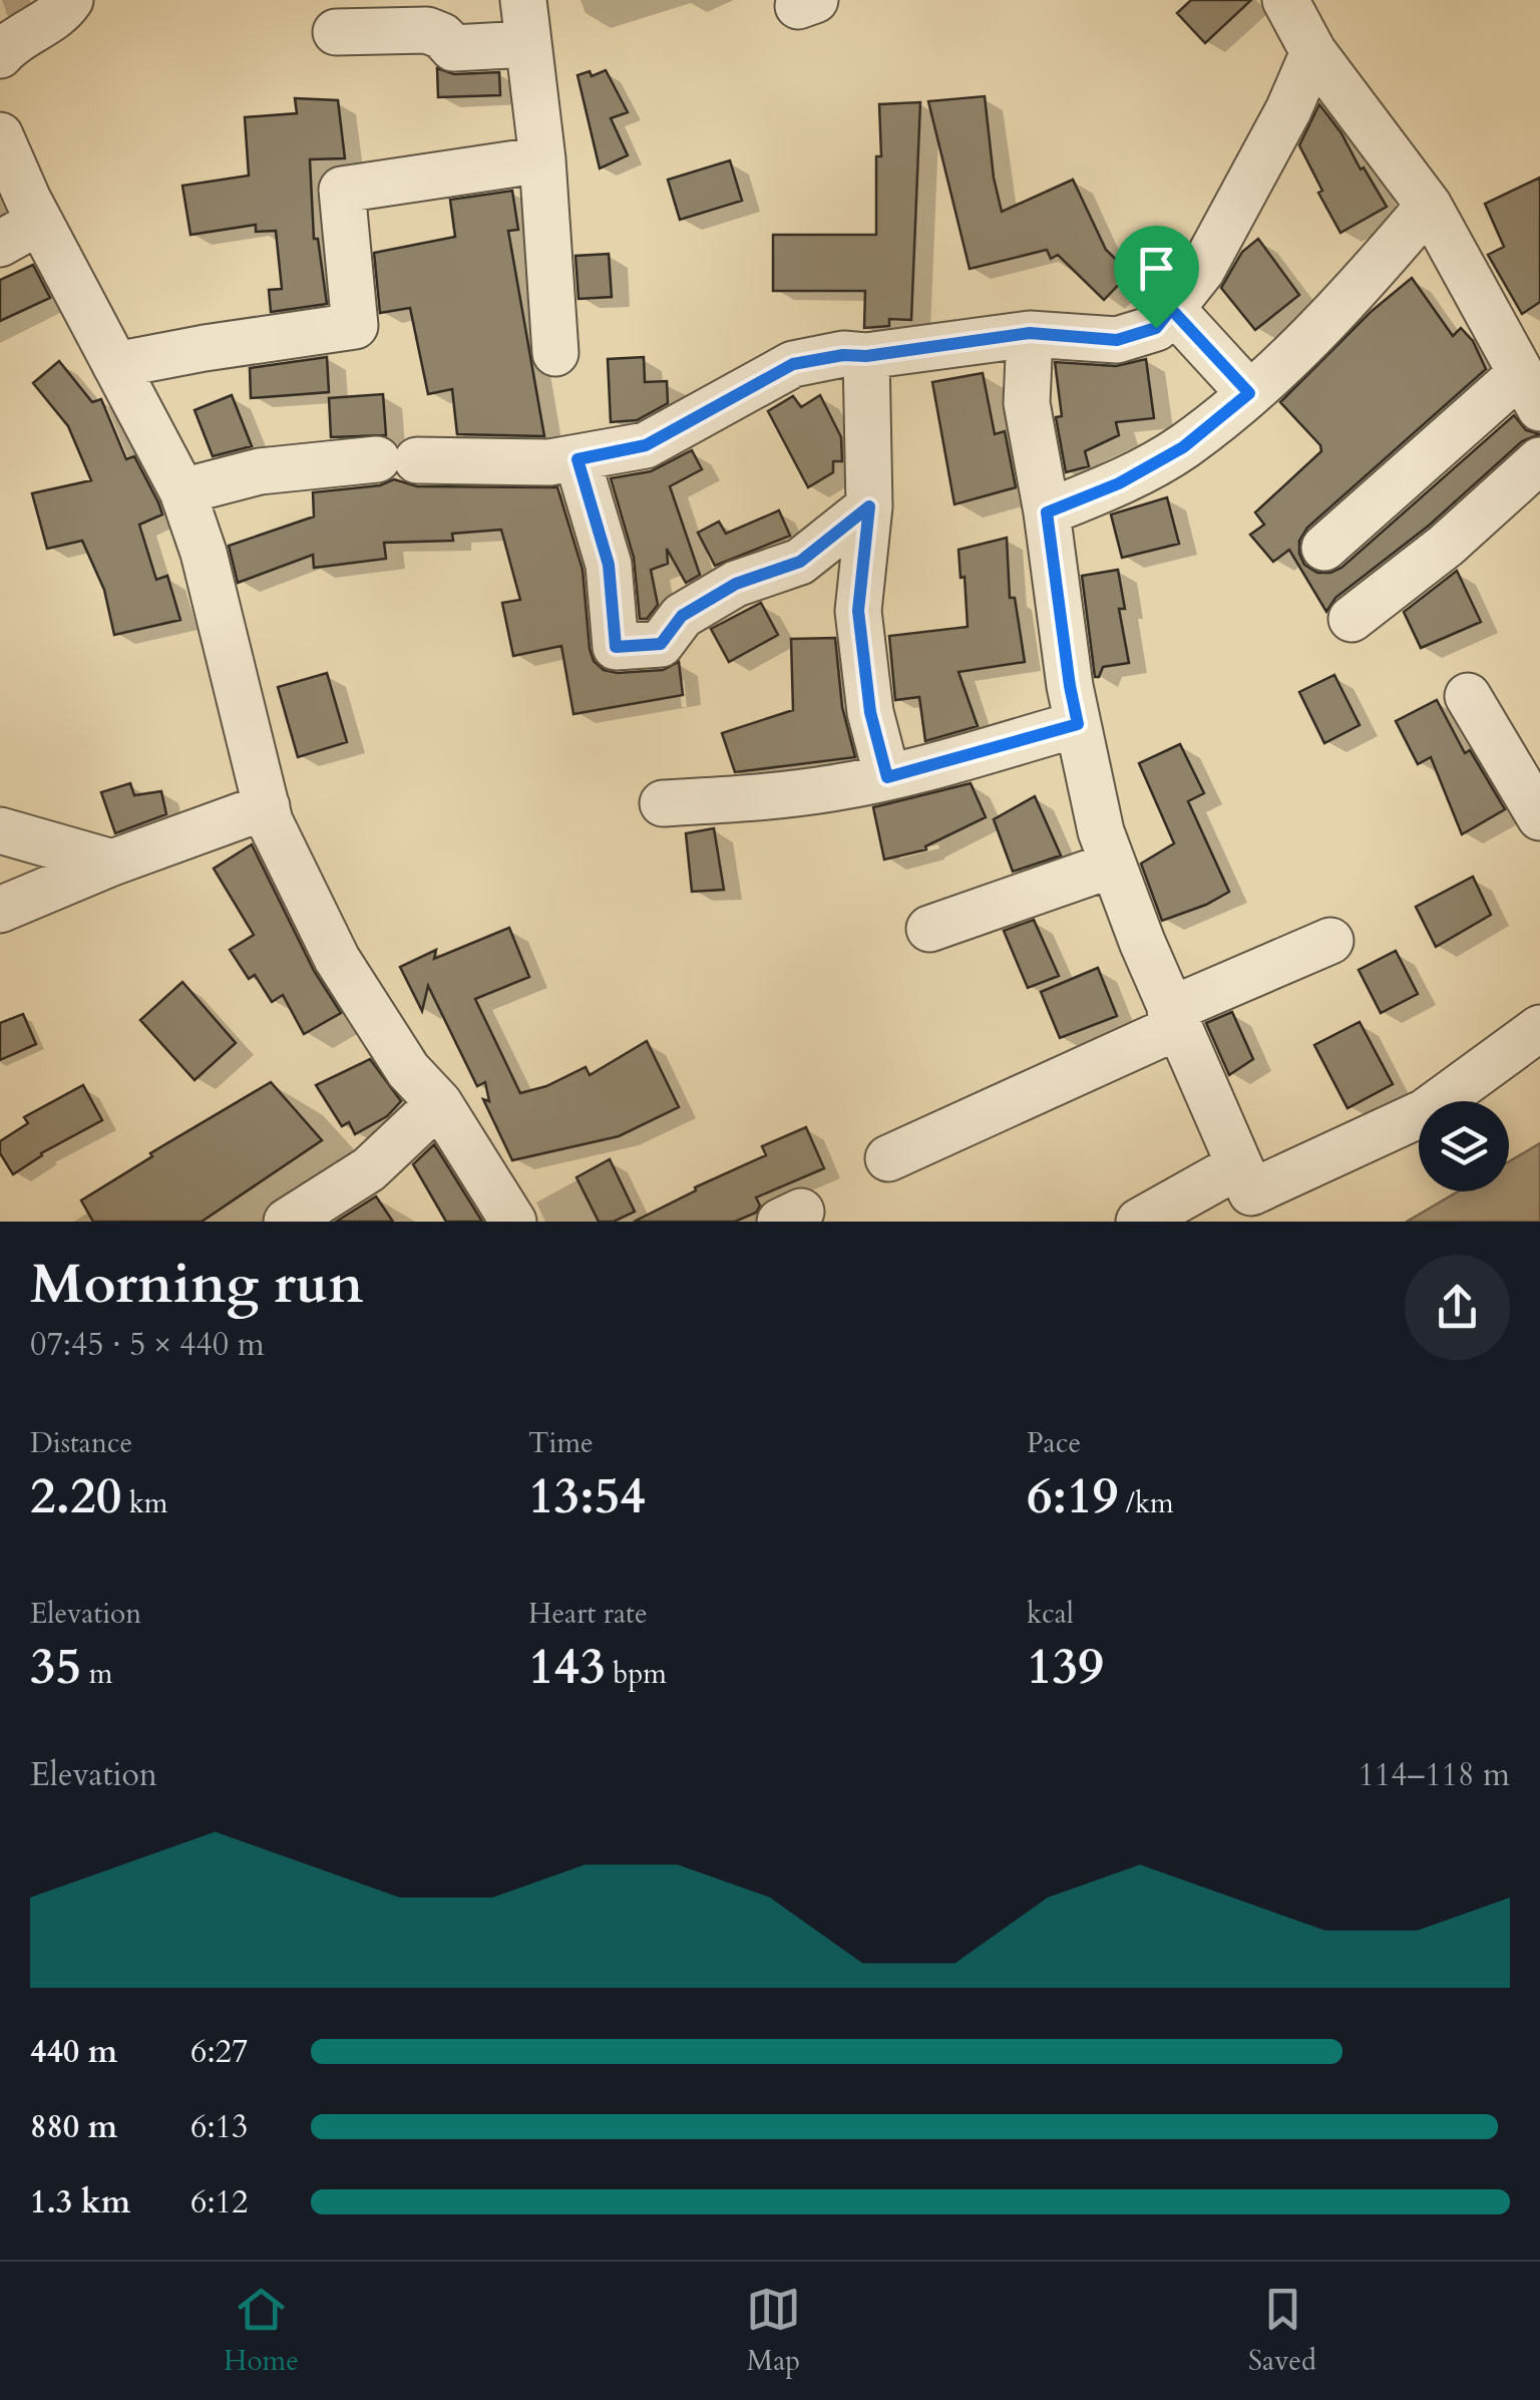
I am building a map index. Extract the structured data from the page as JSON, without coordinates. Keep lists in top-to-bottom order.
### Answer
{
  "page": {
    "heading": ["Morning run", "07:45 · 5 × 440 m"],
    "stats": [
      ["Distance", "2.20 km"],
      ["Time", "13:54"],
      ["Pace", "6:19 /km"],
      ["Elevation", "35 m"],
      ["Heart rate", "143 bpm"],
      ["kcal", "139"]
    ],
    "chart": ["Elevation", "114–118 m"],
    "list": [
      {
        "name": "440 m",
        "note": "6:27"
      },
      {
        "name": "880 m",
        "note": "6:13"
      },
      {
        "name": "1.3 km",
        "note": "6:12"
      }
    ],
    "tabs": ["Home", "Map", "Saved"]
  }
}
